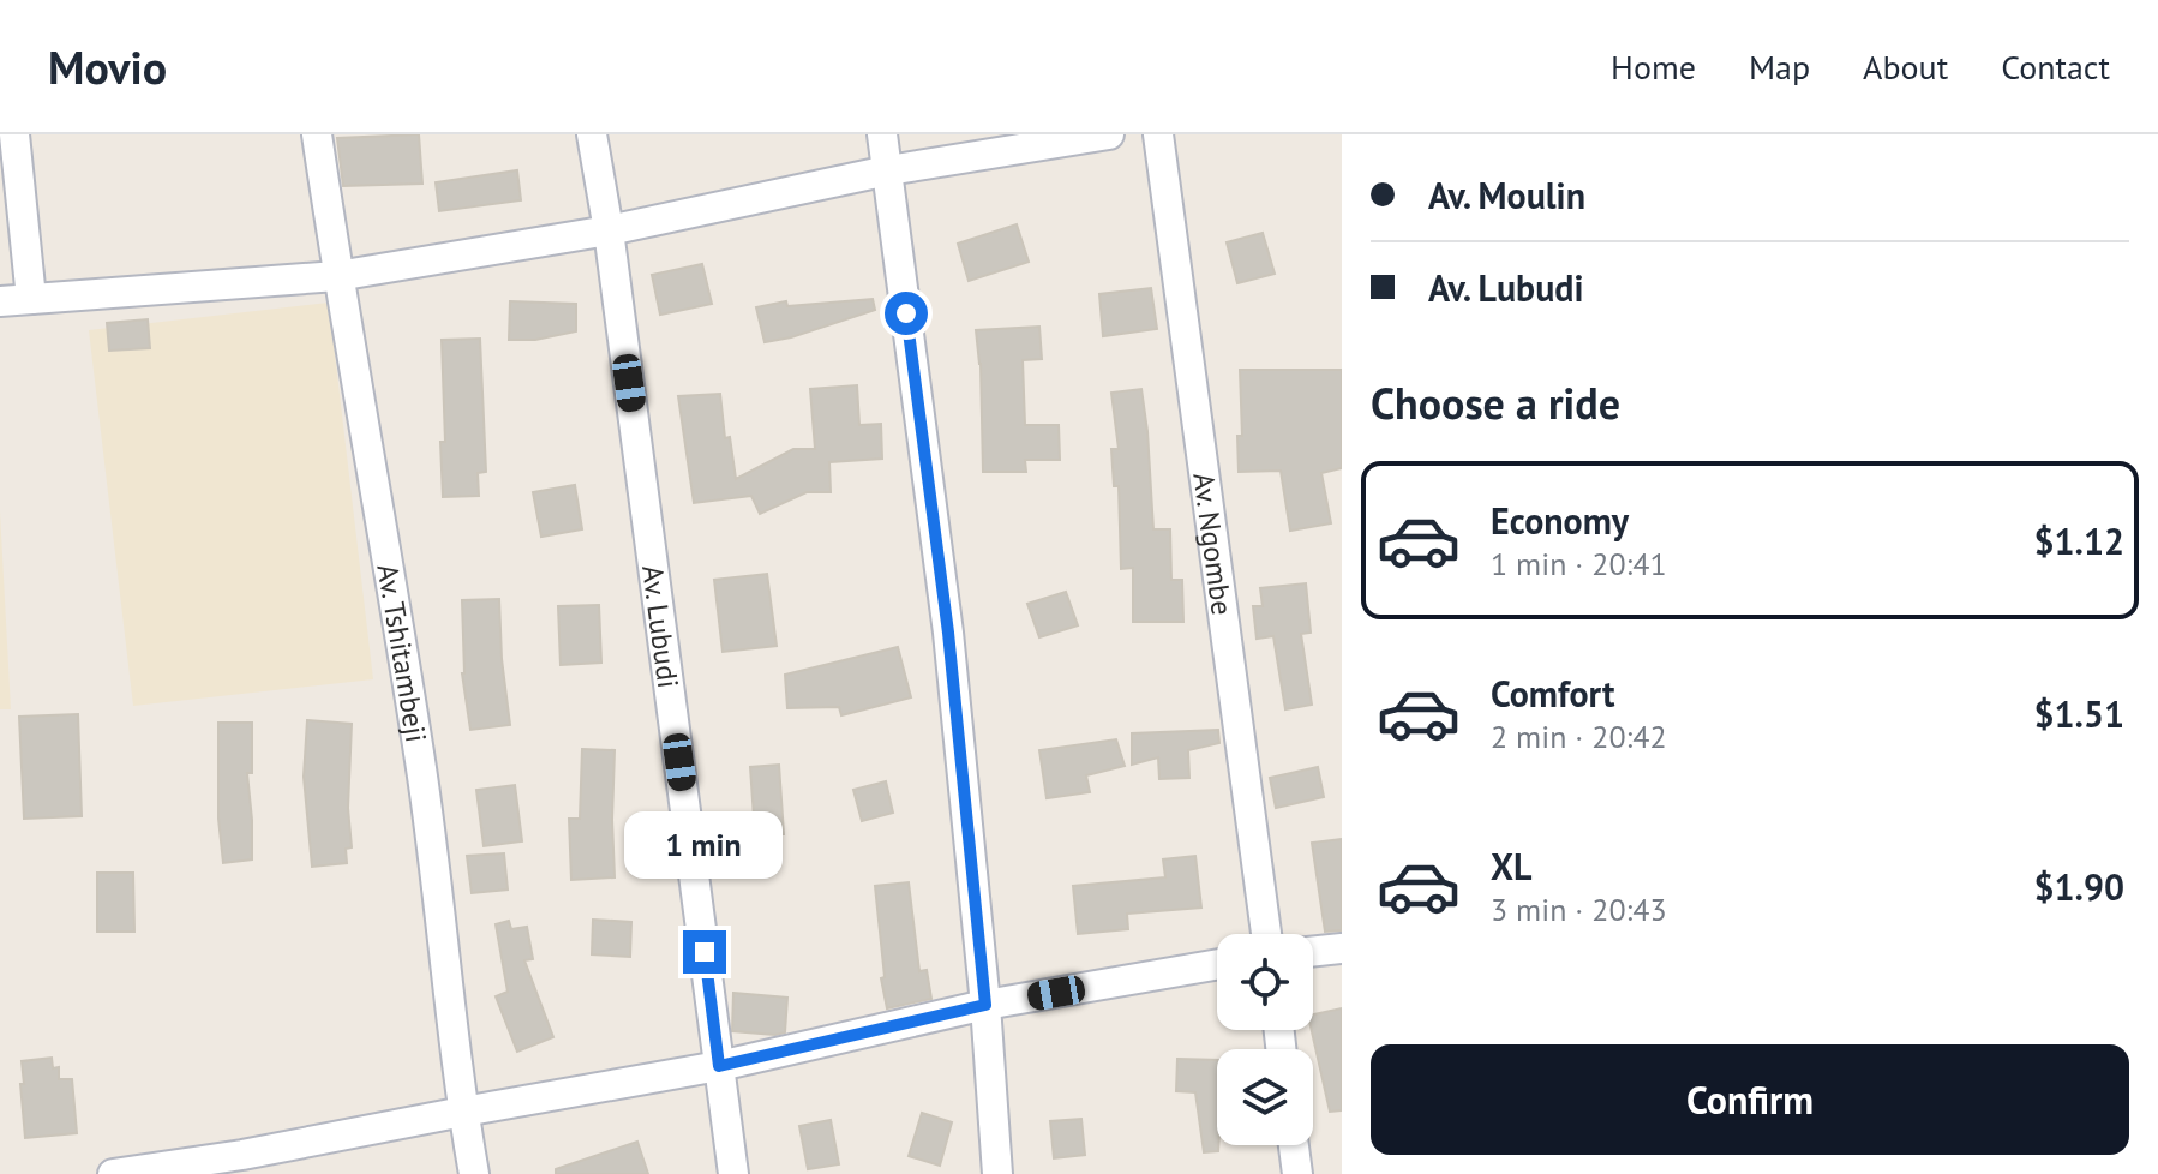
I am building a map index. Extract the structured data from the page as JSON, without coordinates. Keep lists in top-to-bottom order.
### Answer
{
  "streets": {
    "street": ["Av. Ngombe", "Av. Lubudi", "Av. Tshitambeji"]
  },
  "page": {
    "header": "Movio",
    "nav": [
      "Home",
      "Map",
      "About",
      "Contact"
    ],
    "banner": ["Av. Moulin", "Av. Lubudi"],
    "heading": "Choose a ride",
    "list": [
      {
        "name": "Economy",
        "note": "1 min · 20:41",
        "value": "$1.12"
      },
      {
        "name": "Comfort",
        "note": "2 min · 20:42",
        "value": "$1.51"
      },
      {
        "name": "XL",
        "note": "3 min · 20:43",
        "value": "$1.90"
      }
    ],
    "bubble": "1 min",
    "buttons": "Confirm"
  }
}
